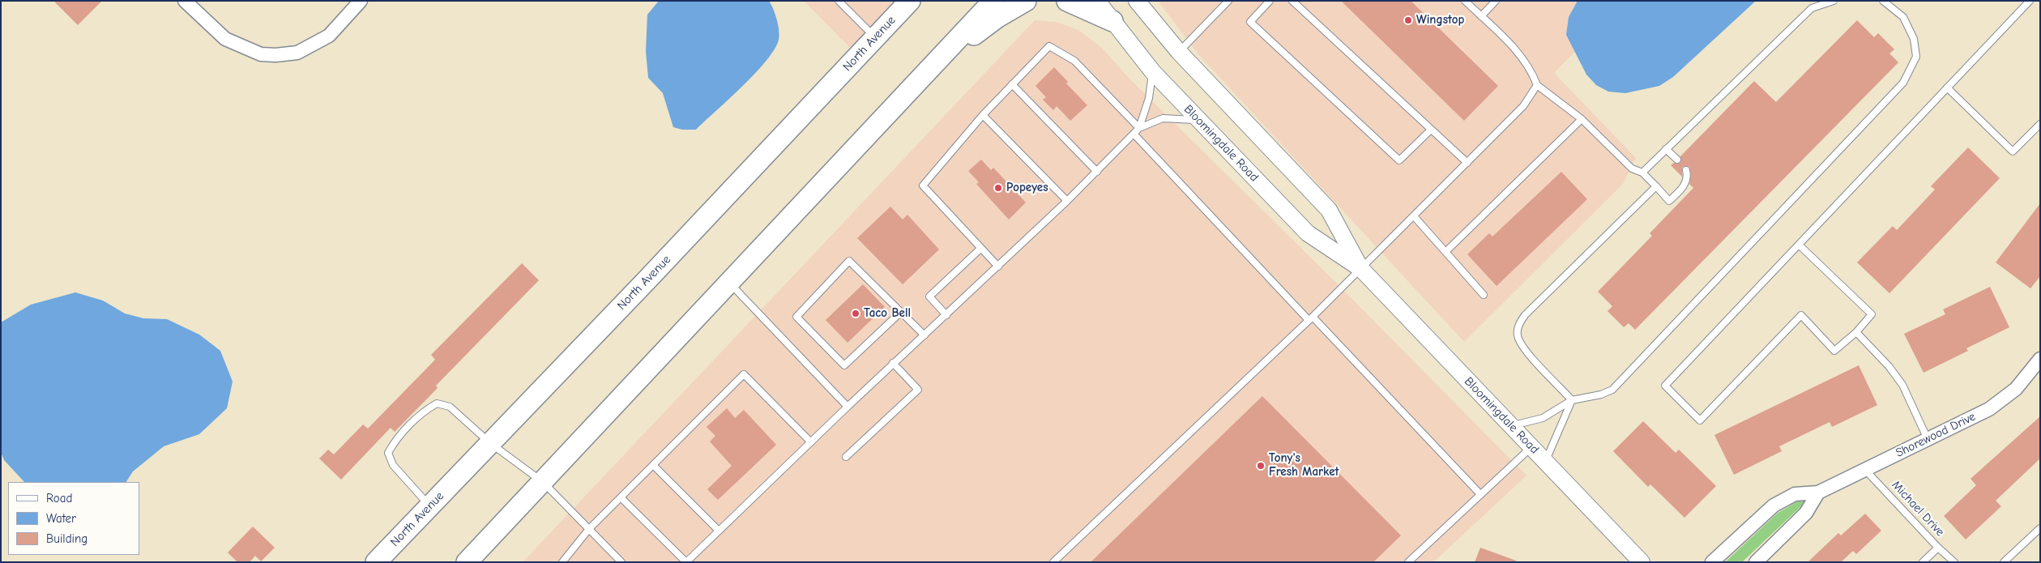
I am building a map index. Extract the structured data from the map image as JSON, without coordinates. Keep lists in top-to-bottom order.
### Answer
{
  "streets": {
    "main road": ["North Avenue"],
    "street": ["Bloomingdale Road", "Shorewood Drive"],
    "lane": ["Michael Drive"]
  },
  "crossings": [
    ["Shorewood Drive", "Michael Drive"]
  ],
  "places": [
    "Wingstop",
    "Popeyes",
    "Taco Bell",
    "Tony's Fresh Market"
  ],
  "legend": ["Road", "Water", "Building"]
}
